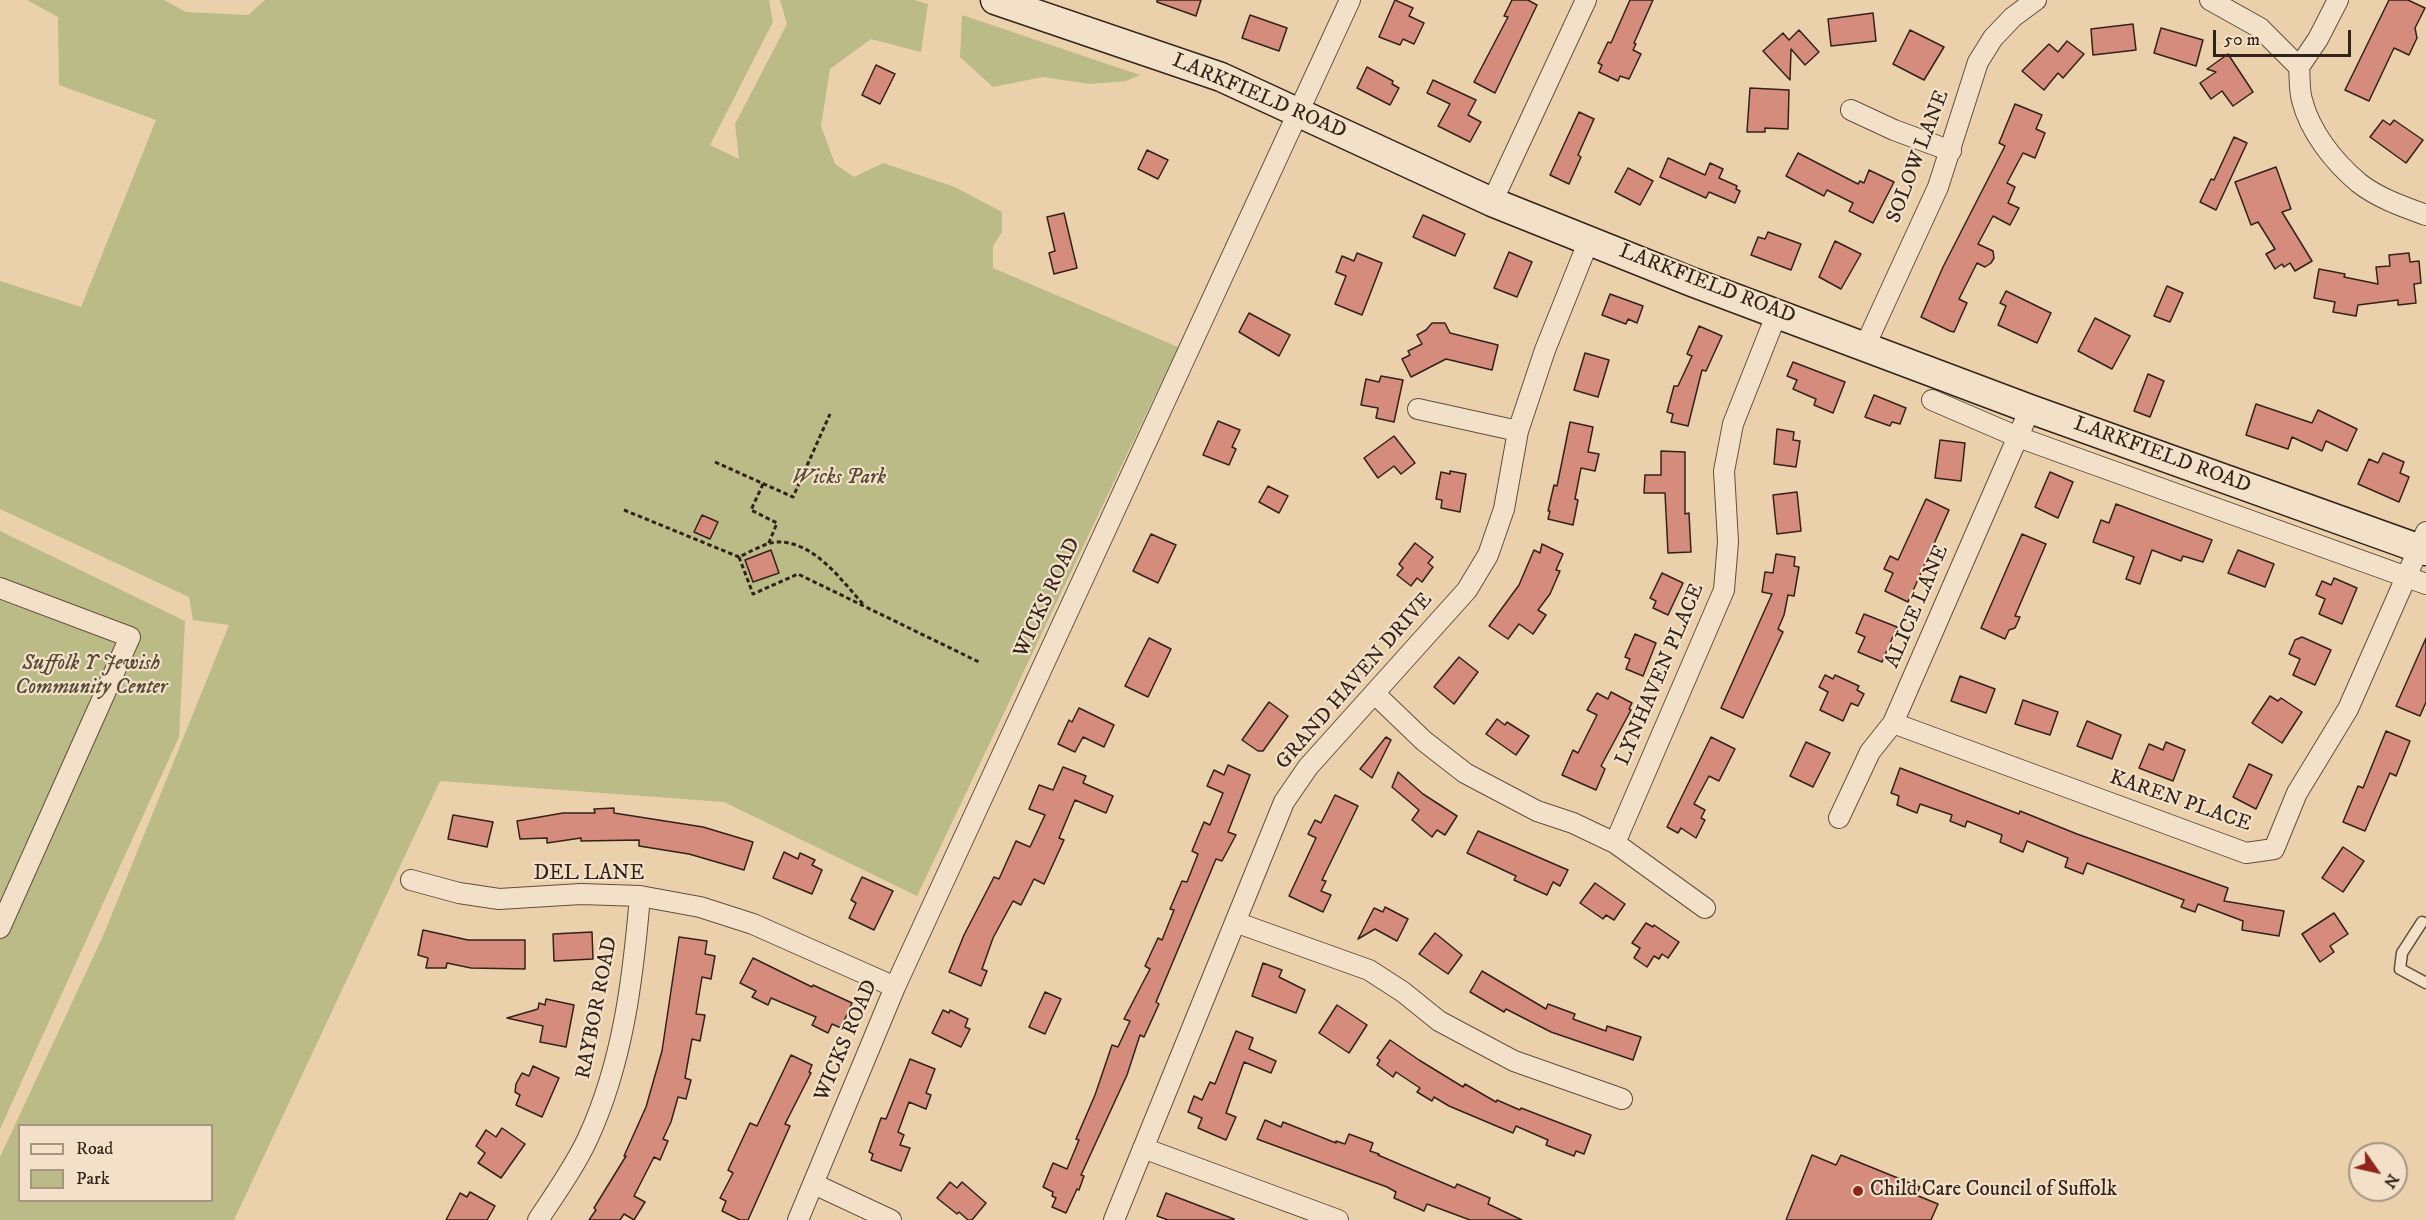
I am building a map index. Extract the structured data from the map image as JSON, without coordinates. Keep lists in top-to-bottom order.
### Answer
{
  "streets": {
    "main road": ["LARKFIELD ROAD"],
    "street": [
      "SOLOW LANE",
      "WICKS ROAD",
      "ALICE LANE",
      "LYNHAVEN PLACE",
      "GRAND HAVEN DRIVE",
      "KAREN PLACE",
      "DEL LANE",
      "RAYBOR ROAD"
    ]
  },
  "crossings": [
    ["LARKFIELD ROAD", "SOLOW LANE"],
    ["LARKFIELD ROAD", "WICKS ROAD"],
    ["LARKFIELD ROAD", "ALICE LANE"],
    ["LARKFIELD ROAD", "LYNHAVEN PLACE"],
    ["LARKFIELD ROAD", "GRAND HAVEN DRIVE"],
    ["LARKFIELD ROAD", "KAREN PLACE"],
    ["WICKS ROAD", "DEL LANE"],
    ["ALICE LANE", "KAREN PLACE"],
    ["DEL LANE", "RAYBOR ROAD"]
  ],
  "parks": ["Wicks Park", "Suffolk Y Jewish Community Center"],
  "places": ["Child Care Council of Suffolk"],
  "legend": ["Road", "Park"],
  "scale_bar": "50 m",
  "north": "bottom right"
}
